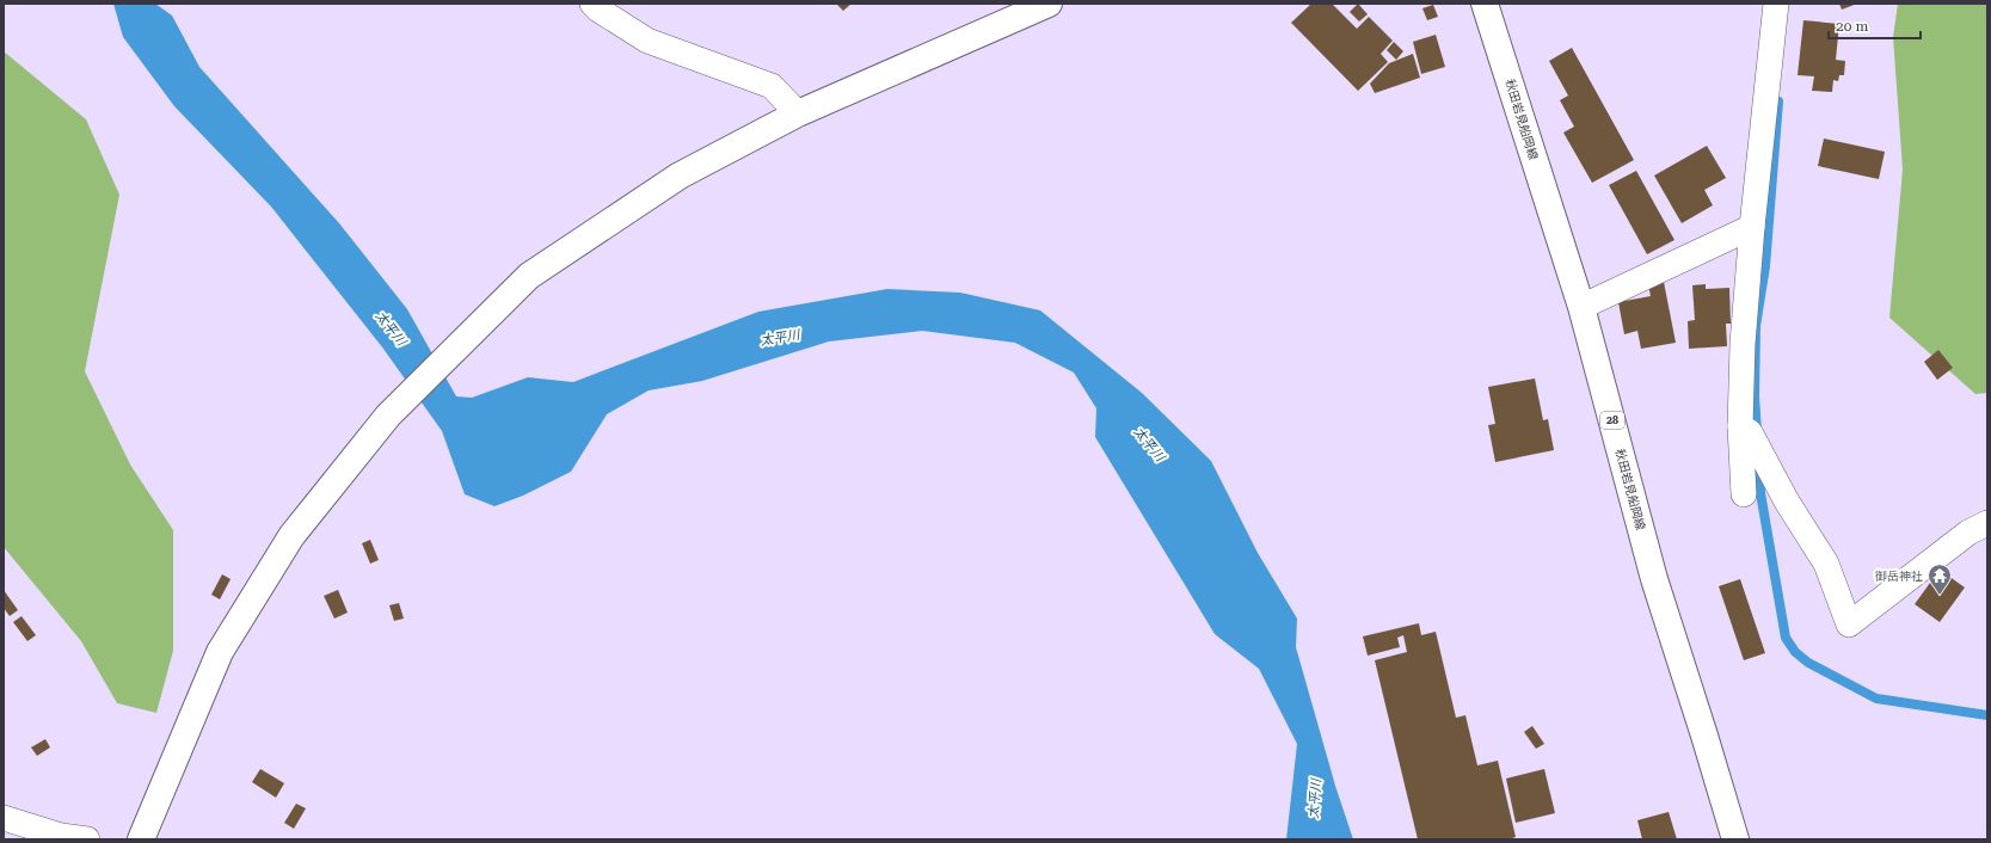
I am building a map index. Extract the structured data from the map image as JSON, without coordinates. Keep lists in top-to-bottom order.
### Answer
{
  "streets": {
    "street": ["秋田岩見船岡線", "28"]
  },
  "water": ["太平川"],
  "places": {
    "temple": ["御岳神社"]
  },
  "scale_bar": "20 m"
}
